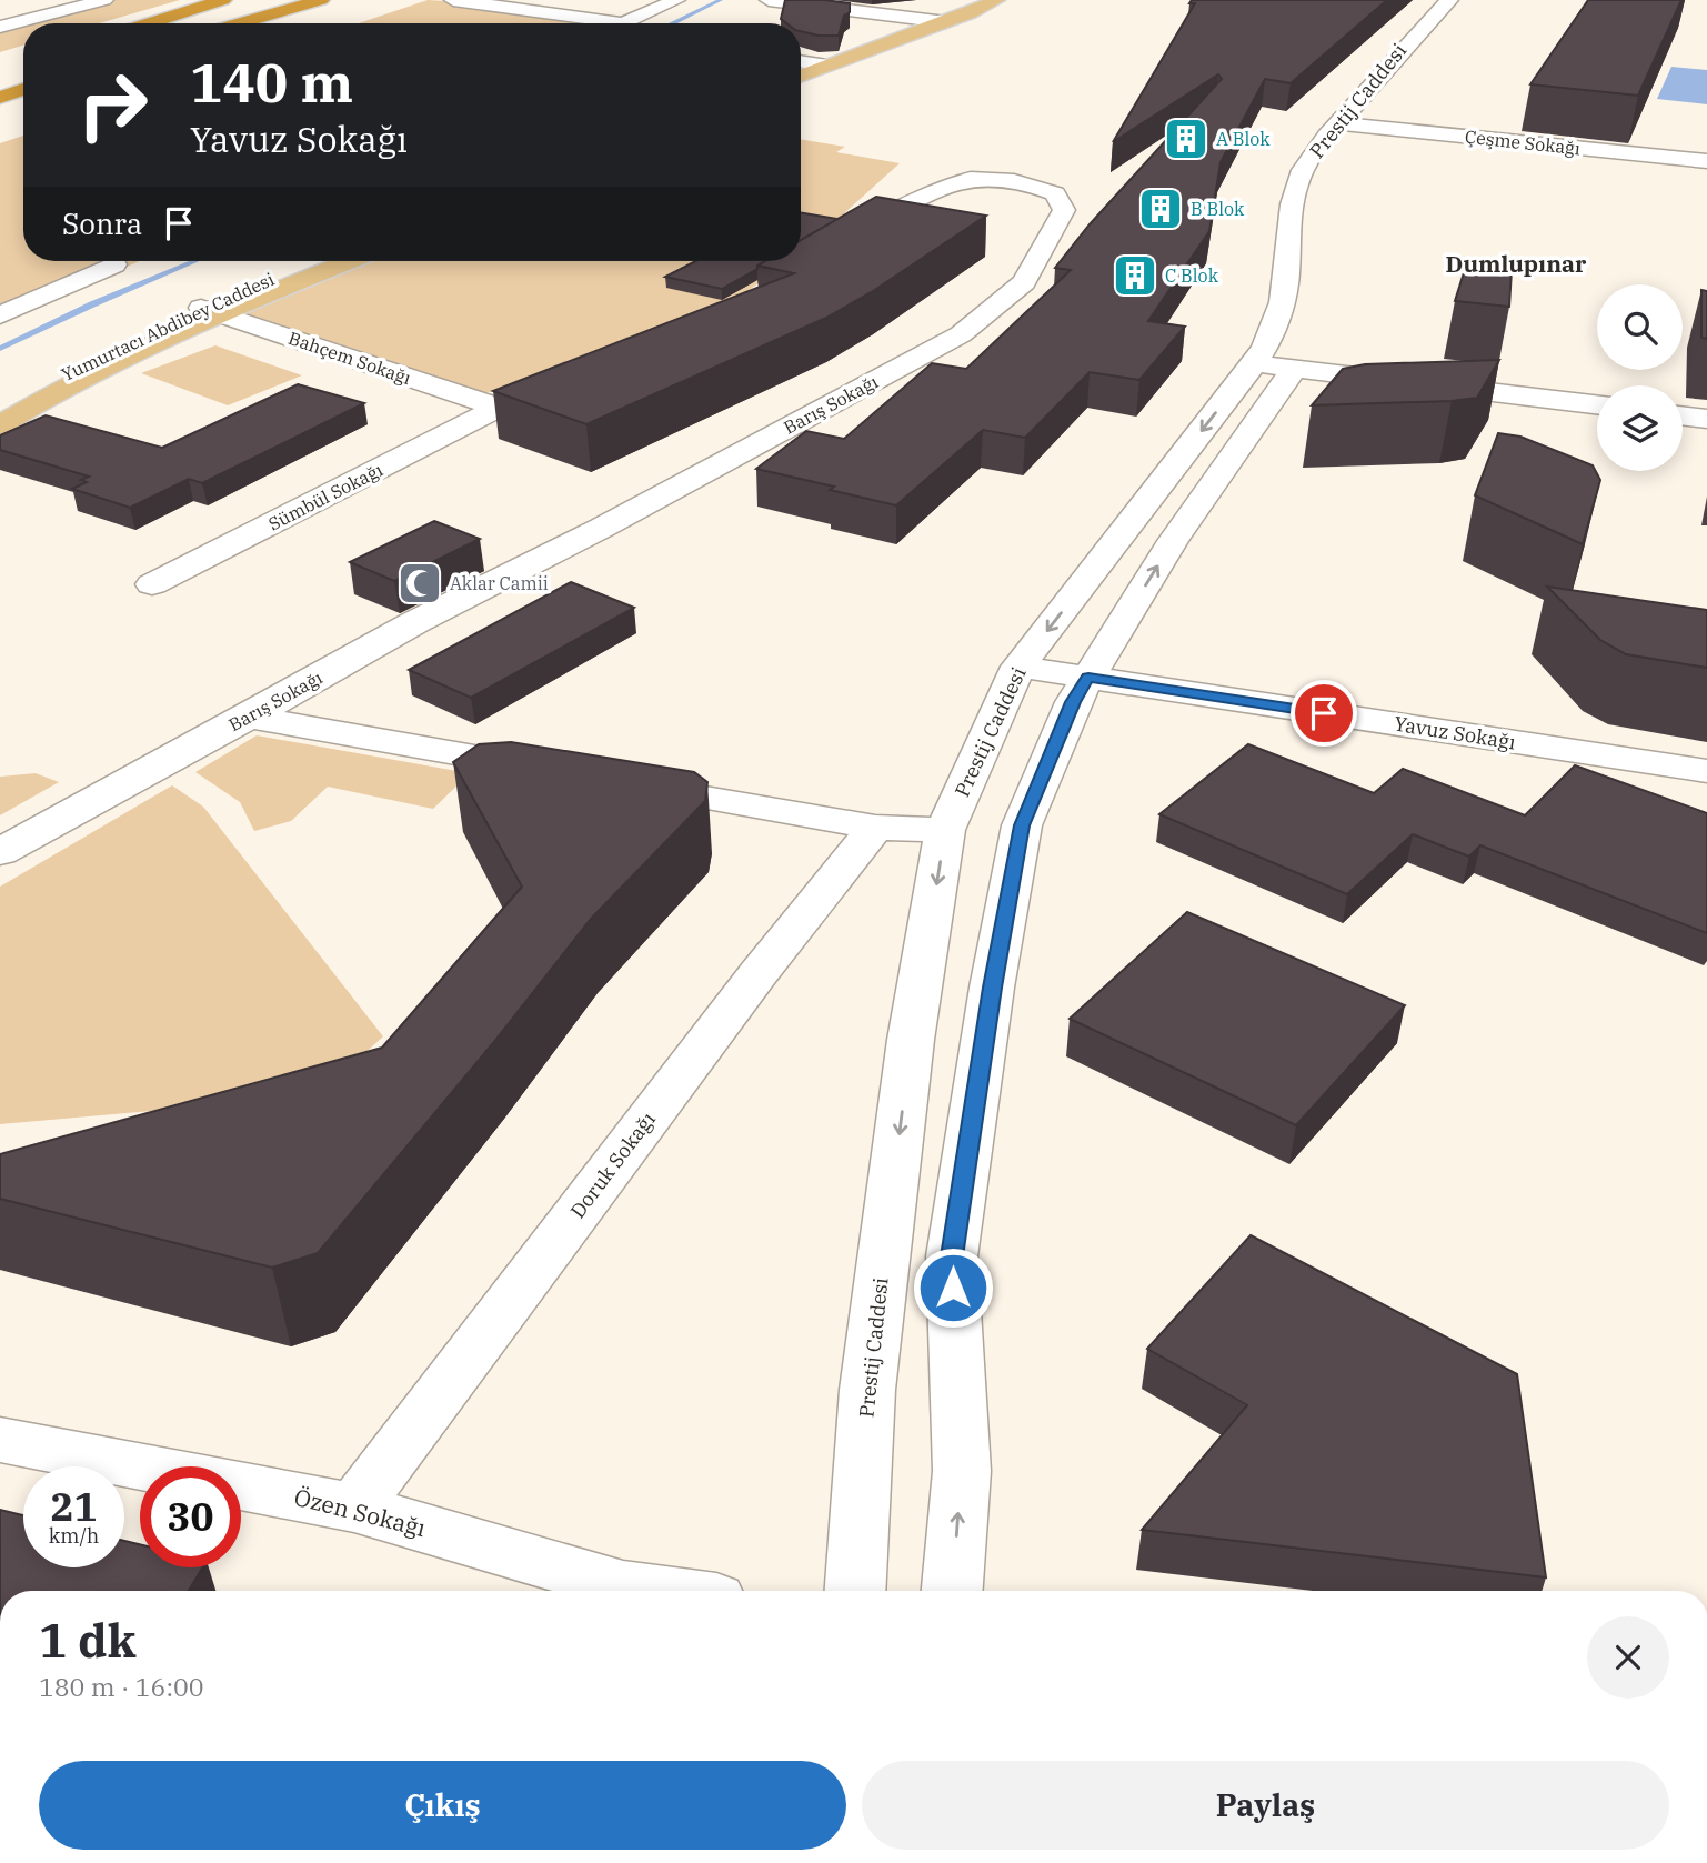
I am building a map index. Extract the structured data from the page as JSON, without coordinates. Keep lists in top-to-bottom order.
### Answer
{
  "streets": {
    "main road": ["Yumurtacı Abdibey Caddesi"],
    "street": [
      "Prestij Caddesi",
      "Çeşme Sokağı",
      "Bahçem Sokağı",
      "Barış Sokağı",
      "Sümbül Sokağı",
      "Yavuz Sokağı",
      "Doruk Sokağı",
      "Özen Sokağı"
    ]
  },
  "crossings": [
    ["Prestij Caddesi", "Çeşme Sokağı"],
    ["Prestij Caddesi", "Yavuz Sokağı"],
    ["Yumurtacı Abdibey Caddesi", "Bahçem Sokağı"],
    ["Bahçem Sokağı", "Sümbül Sokağı"],
    ["Doruk Sokağı", "Özen Sokağı"]
  ],
  "districts": ["Dumlupınar"],
  "places": {
    "building": ["A Blok", "B Blok", "C Blok"],
    "mosque": ["Aklar Camii"]
  },
  "page": {
    "turn": ["140 m", "Yavuz Sokağı"],
    "then": "Sonra",
    "speed": "21 km/h",
    "limit": "30",
    "heading": ["1 dk", "180 m · 16:00"],
    "buttons": ["Çıkış", "Paylaş"]
  }
}
